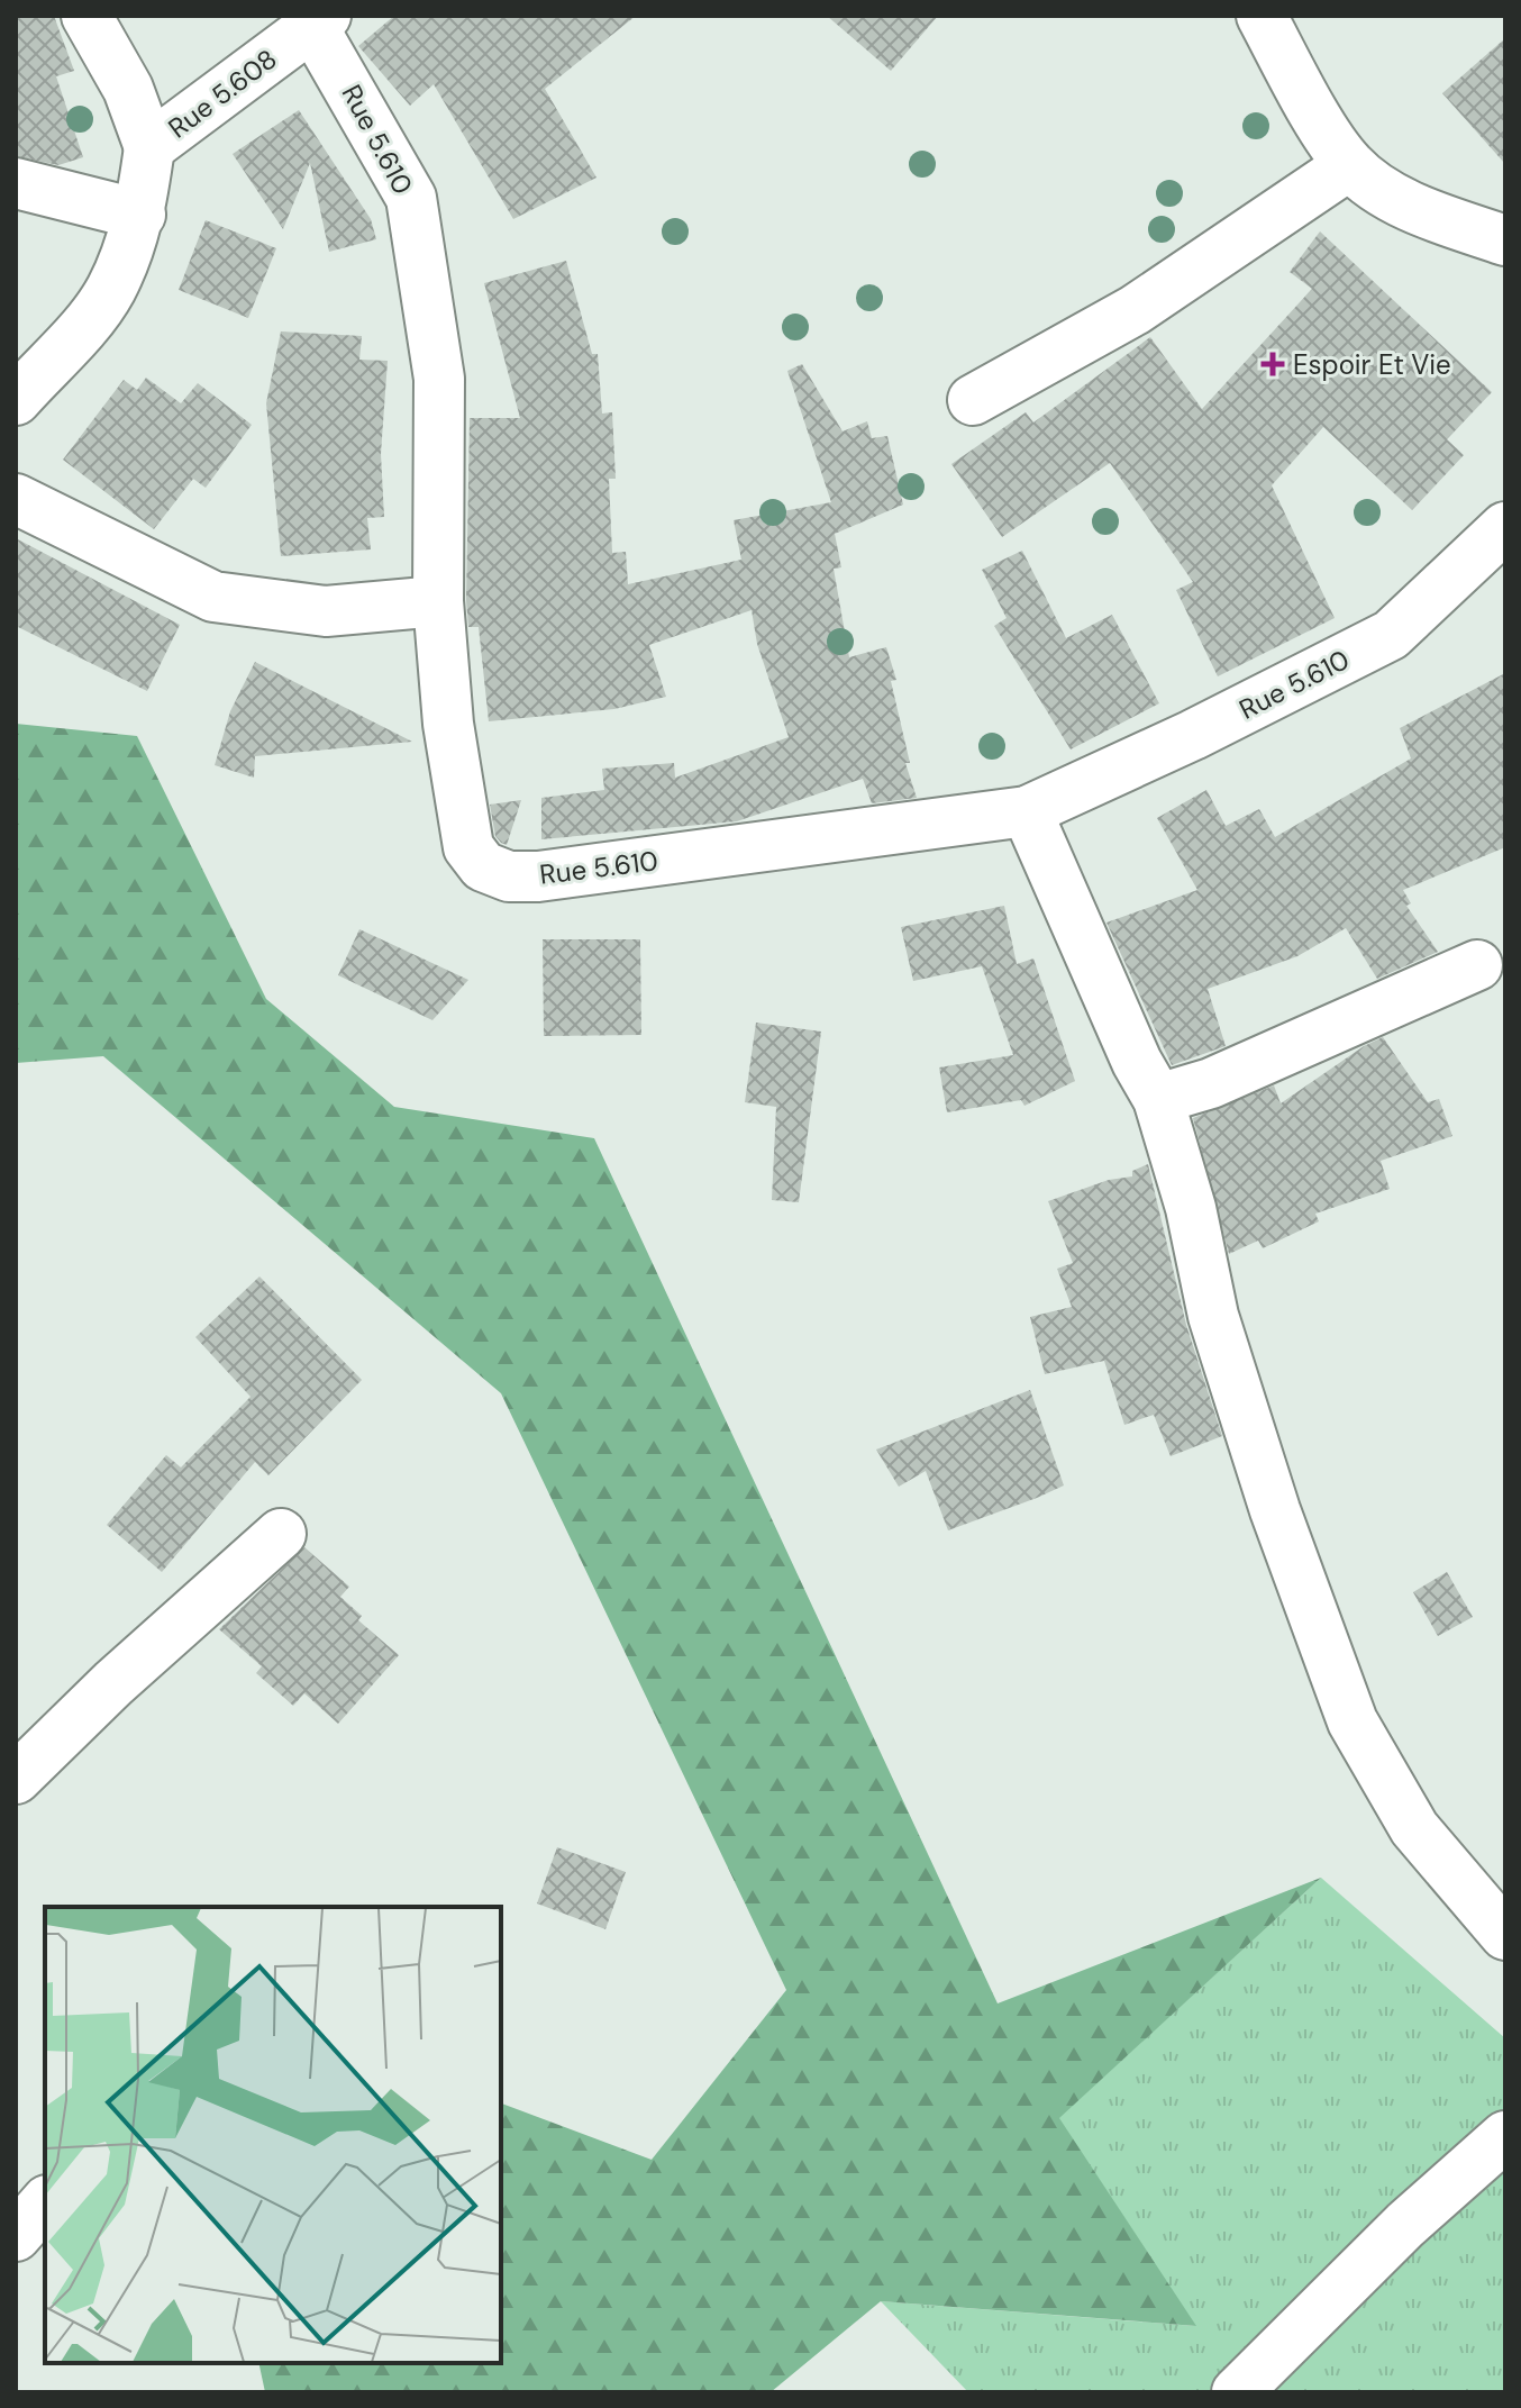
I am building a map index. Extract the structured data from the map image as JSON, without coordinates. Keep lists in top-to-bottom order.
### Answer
{
  "streets": {
    "street": ["Rue 5.608", "Rue 5.610"]
  },
  "crossings": [
    ["Rue 5.608", "Rue 5.610"]
  ],
  "places": {
    "health": ["Espoir Et Vie"]
  }
}
